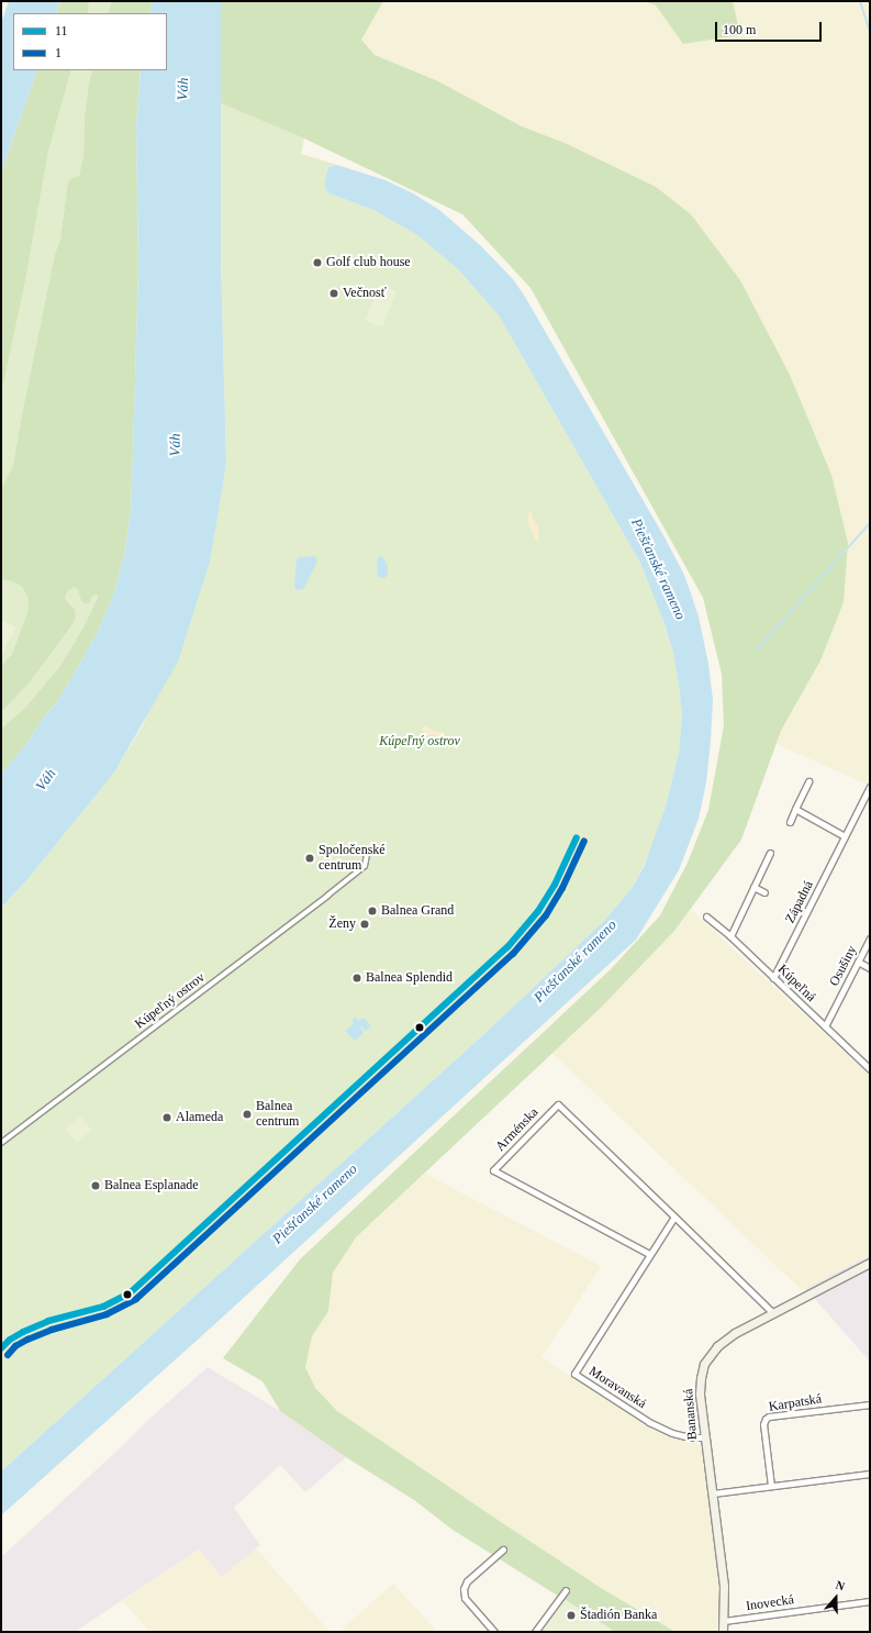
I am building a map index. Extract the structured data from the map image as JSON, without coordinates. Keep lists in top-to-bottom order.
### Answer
{
  "streets": {
    "main road": ["Bananská"],
    "street": [
      "Západná",
      "Osušiny",
      "Kúpeľná",
      "Kúpeľný ostrov",
      "Arménska",
      "Moravanská",
      "Karpatská",
      "Inovecká"
    ]
  },
  "crossings": [
    ["Západná", "Kúpeľná"],
    ["Osušiny", "Kúpeľná"],
    ["Arménska", "Moravanská"],
    ["Moravanská", "Bananská"],
    ["Bananská", "Inovecká"]
  ],
  "water": ["Váh", "Piešťanské rameno"],
  "parks": ["Kúpeľný ostrov"],
  "places": [
    "Golf club house",
    "Večnosť",
    "Spoločenské centrum",
    "Balnea Grand",
    "Ženy",
    "Balnea Splendid",
    "Balnea centrum",
    "Alameda",
    "Balnea Esplanade",
    "Štadión Banka"
  ],
  "lines": ["transit line 11", "transit line 1"],
  "legend": ["11", "1"],
  "scale_bar": "100 m",
  "north": "top"
}
